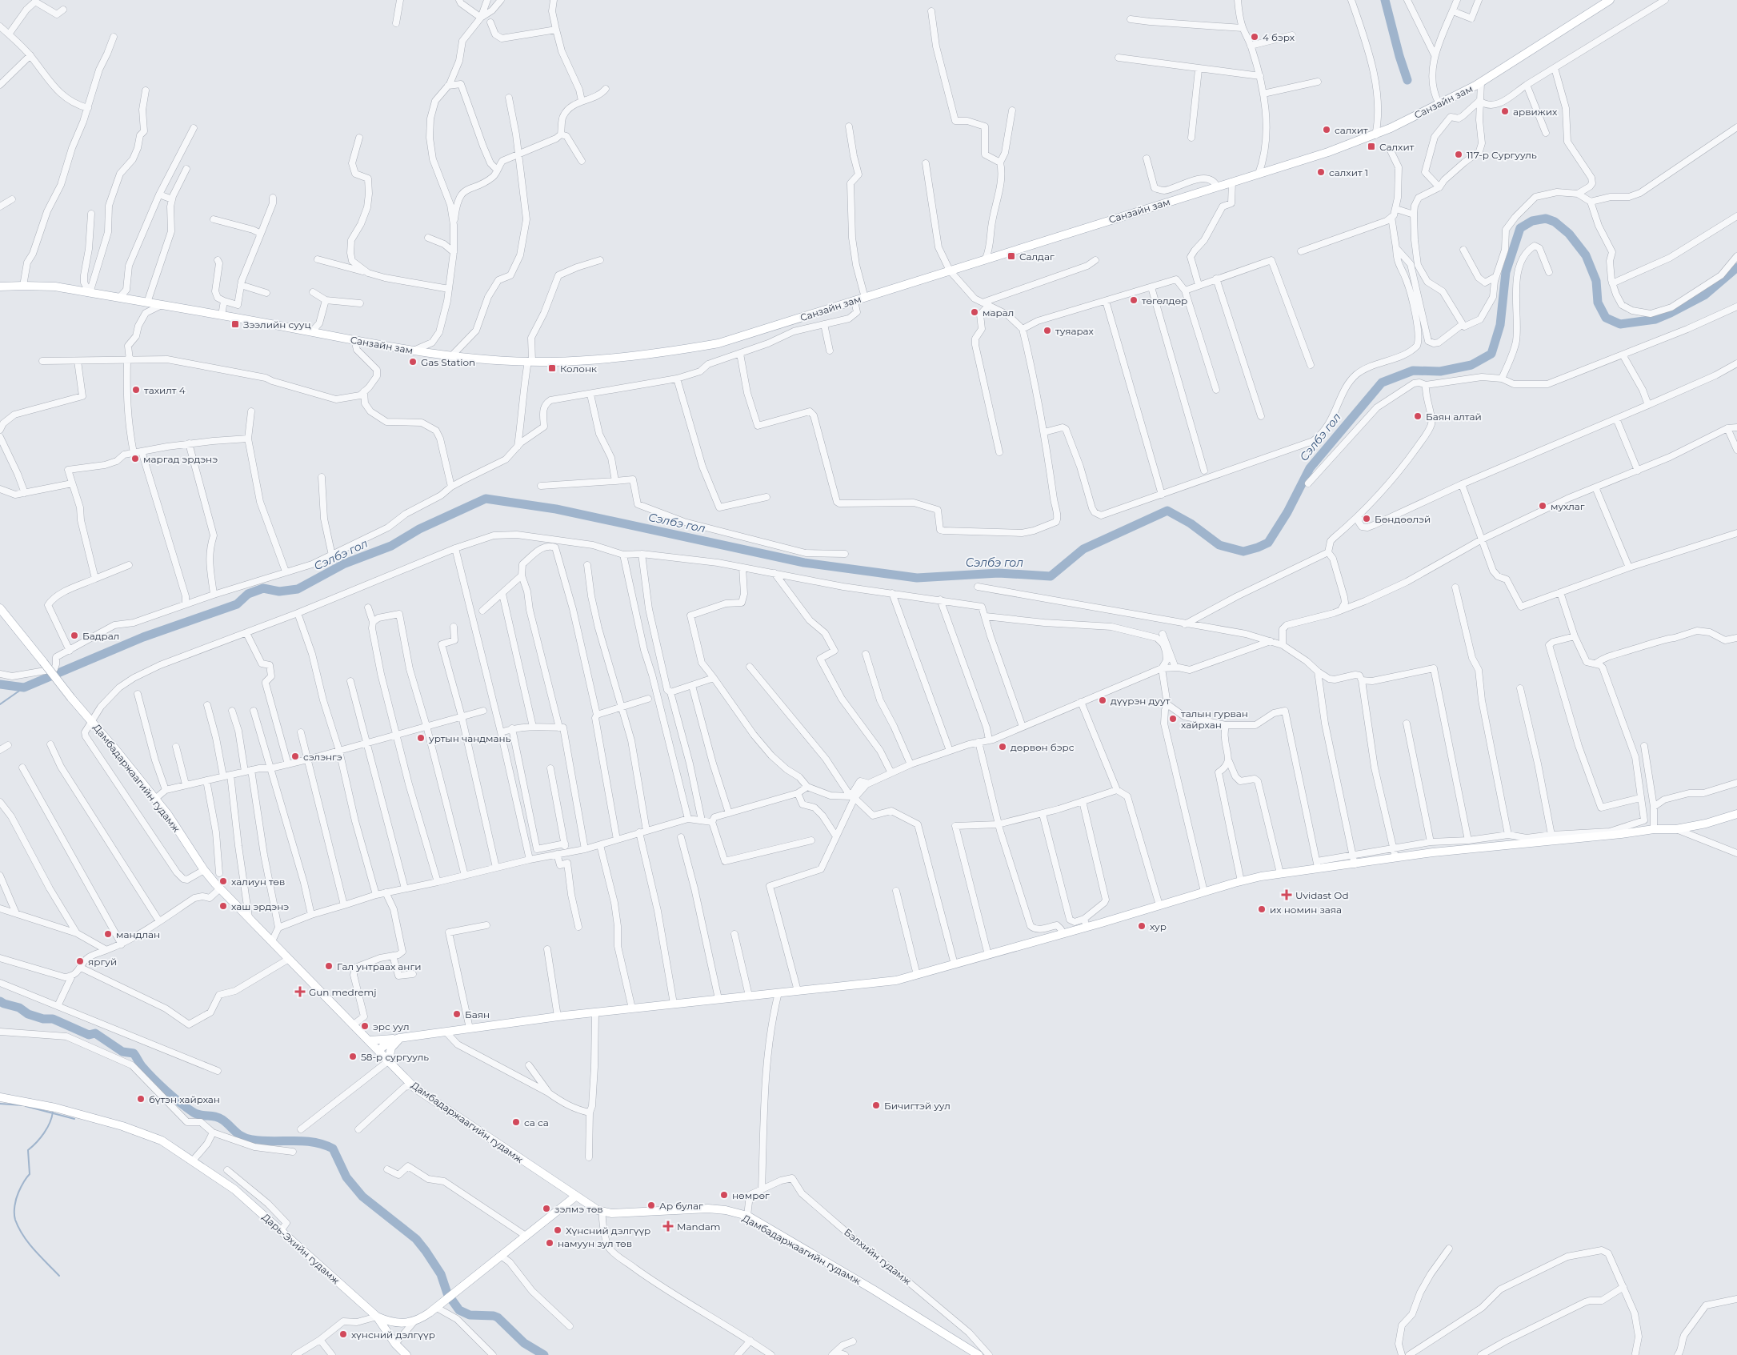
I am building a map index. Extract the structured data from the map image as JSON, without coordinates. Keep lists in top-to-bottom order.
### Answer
{
  "streets": {
    "main road": ["Санзайн зам", "Дамбадаржаагийн гудамж", "Дарь-Эхийн гудамж"],
    "street": ["Бэлхийн гудамж"]
  },
  "crossings": [
    ["Дамбадаржаагийн гудамж", "Бэлхийн гудамж"]
  ],
  "water": ["Сэлбэ гол"],
  "places": {
    "other": [
      "4 бэрх",
      "арвижих",
      "салхит",
      "117-р Сургууль",
      "салхит 1",
      "төгөлдөр",
      "марал",
      "туяарах",
      "Gas Station",
      "тахилт 4",
      "Баян алтай",
      "маргад эрдэнэ",
      "мухлаг",
      "Бөндөөлэй",
      "Бадрал",
      "дүүрэн дуут",
      "талын гурван хайрхан",
      "уртын чандмань",
      "дөрвөн бэрс",
      "сэлэнгэ",
      "халиун төв",
      "хаш эрдэнэ",
      "их номин заяа",
      "хур",
      "мандлан",
      "яргуй",
      "Гал унтраах анги",
      "Баян",
      "эрс уул",
      "58-р сургууль",
      "бүтэн хайрхан",
      "Бичигтэй уул",
      "са са",
      "нөмрөг",
      "Ар булаг",
      "зэлмэ төв",
      "Хүнсний дэлгүүр",
      "намуун зул төв",
      "хүнсний дэлгүүр"
    ],
    "transit": [
      "Салхит",
      "Салдаг",
      "Зээлийн сууц",
      "Колонк"
    ],
    "health": ["Uvidast Od", "Gun medremj", "Mandam"]
  }
}
